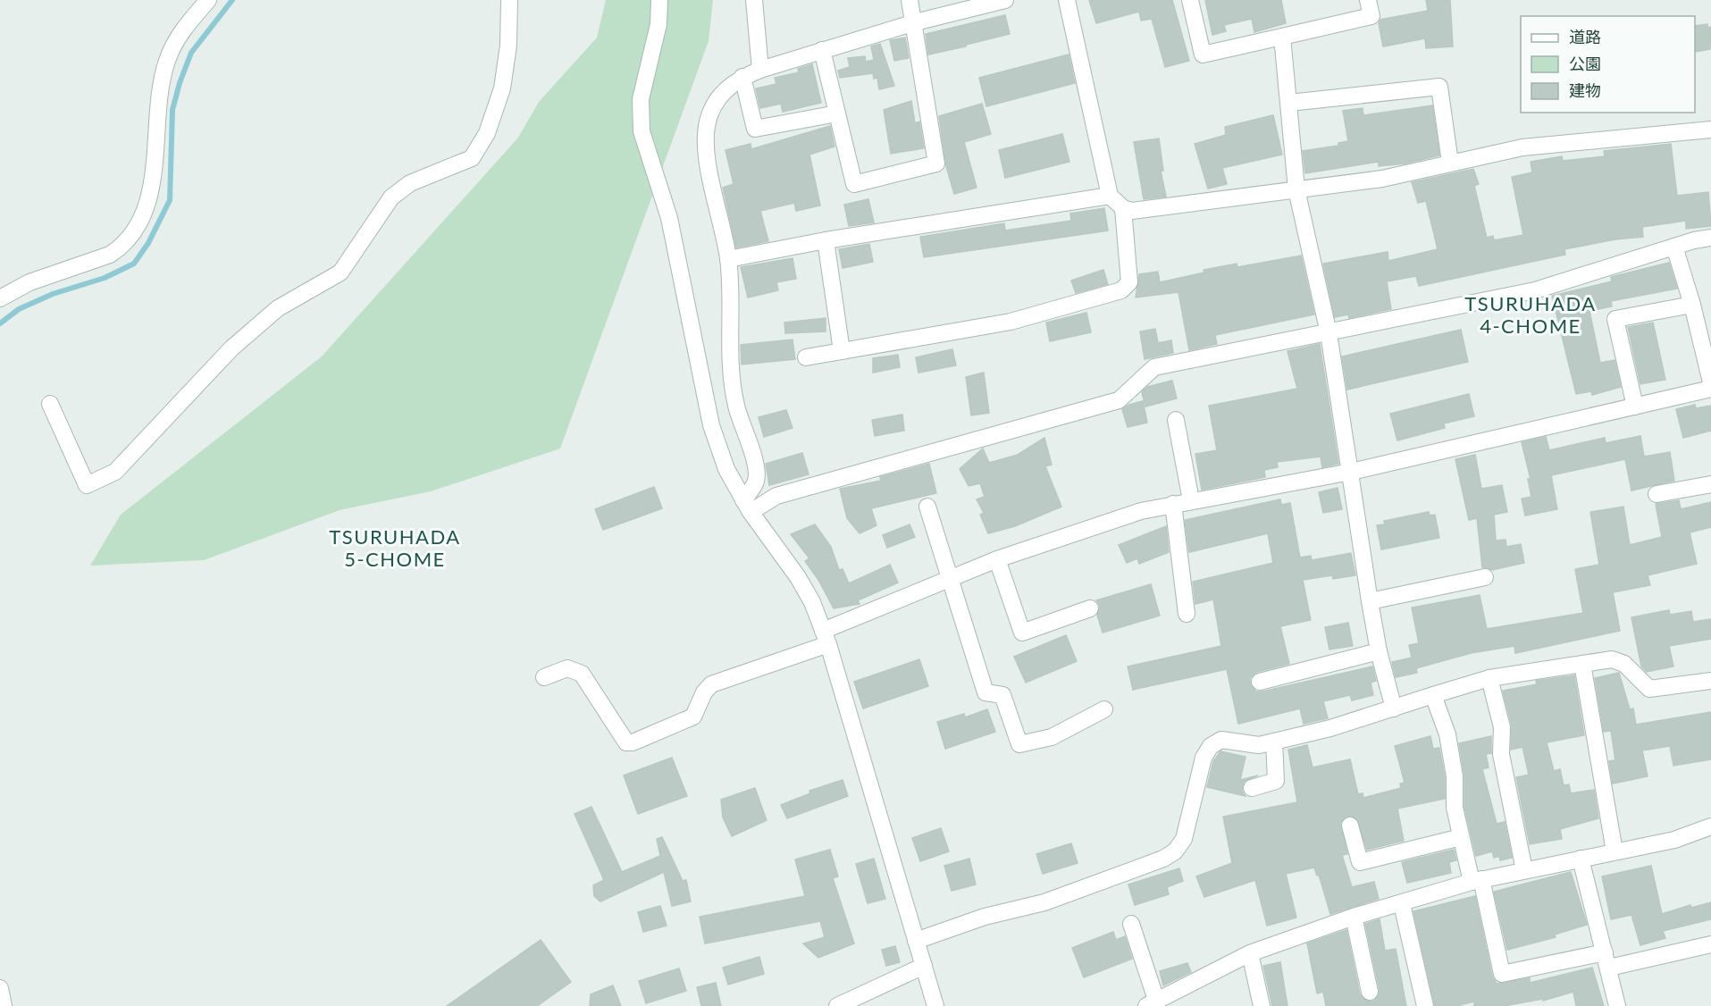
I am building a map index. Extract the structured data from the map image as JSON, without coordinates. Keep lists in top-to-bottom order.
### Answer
{
  "districts": ["TSURUHADA 4-CHOME", "TSURUHADA 5-CHOME"],
  "legend": ["道路", "公園", "建物"]
}
